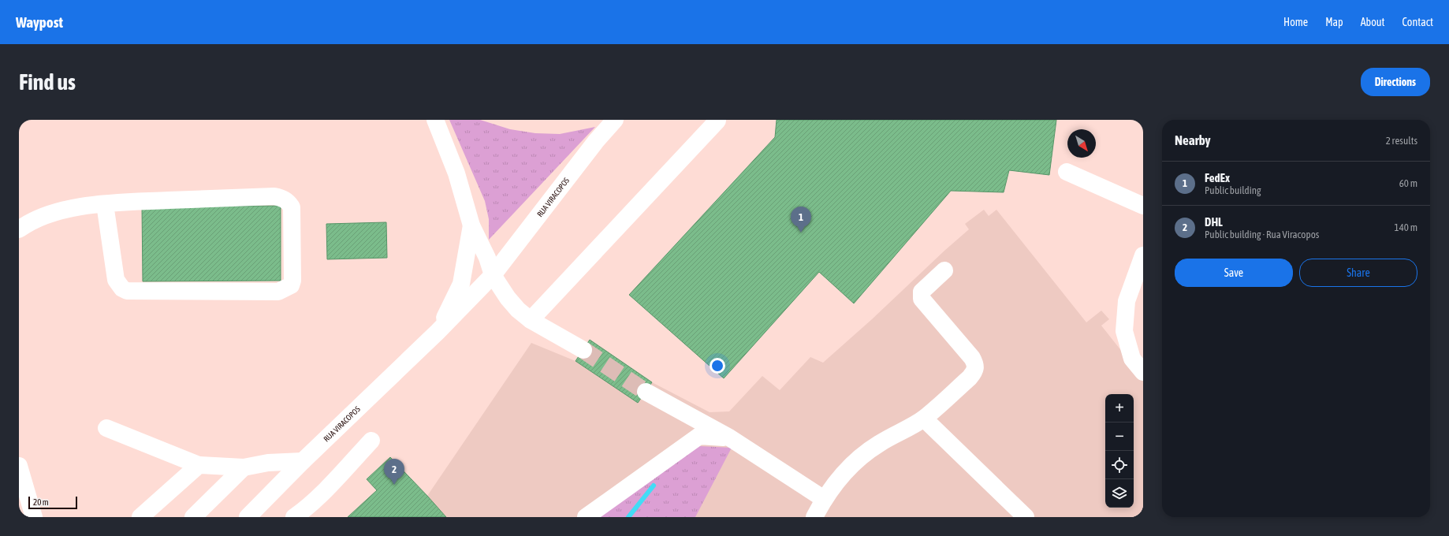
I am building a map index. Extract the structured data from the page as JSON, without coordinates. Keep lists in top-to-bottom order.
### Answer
{
  "streets": {
    "street": ["RUA VIRACOPOS"]
  },
  "scale_bar": "20 m",
  "north": "bottom right",
  "page": {
    "header": "Waypost",
    "nav": [
      "Home",
      "Map",
      "About",
      "Contact"
    ],
    "buttons": [
      "Directions",
      ["Save", "Share"]
    ],
    "title": "Find us",
    "heading": ["Nearby", "2 results"],
    "list": [
      {
        "mark": "1",
        "name": "FedEx",
        "note": "Public building",
        "value": "60 m"
      },
      {
        "mark": "2",
        "name": "DHL",
        "note": "Public building · Rua Viracopos",
        "value": "140 m"
      }
    ],
    "pins": ["1", "2"],
    "map_buttons": ["+", "−"],
    "scale": "20 m"
  }
}
